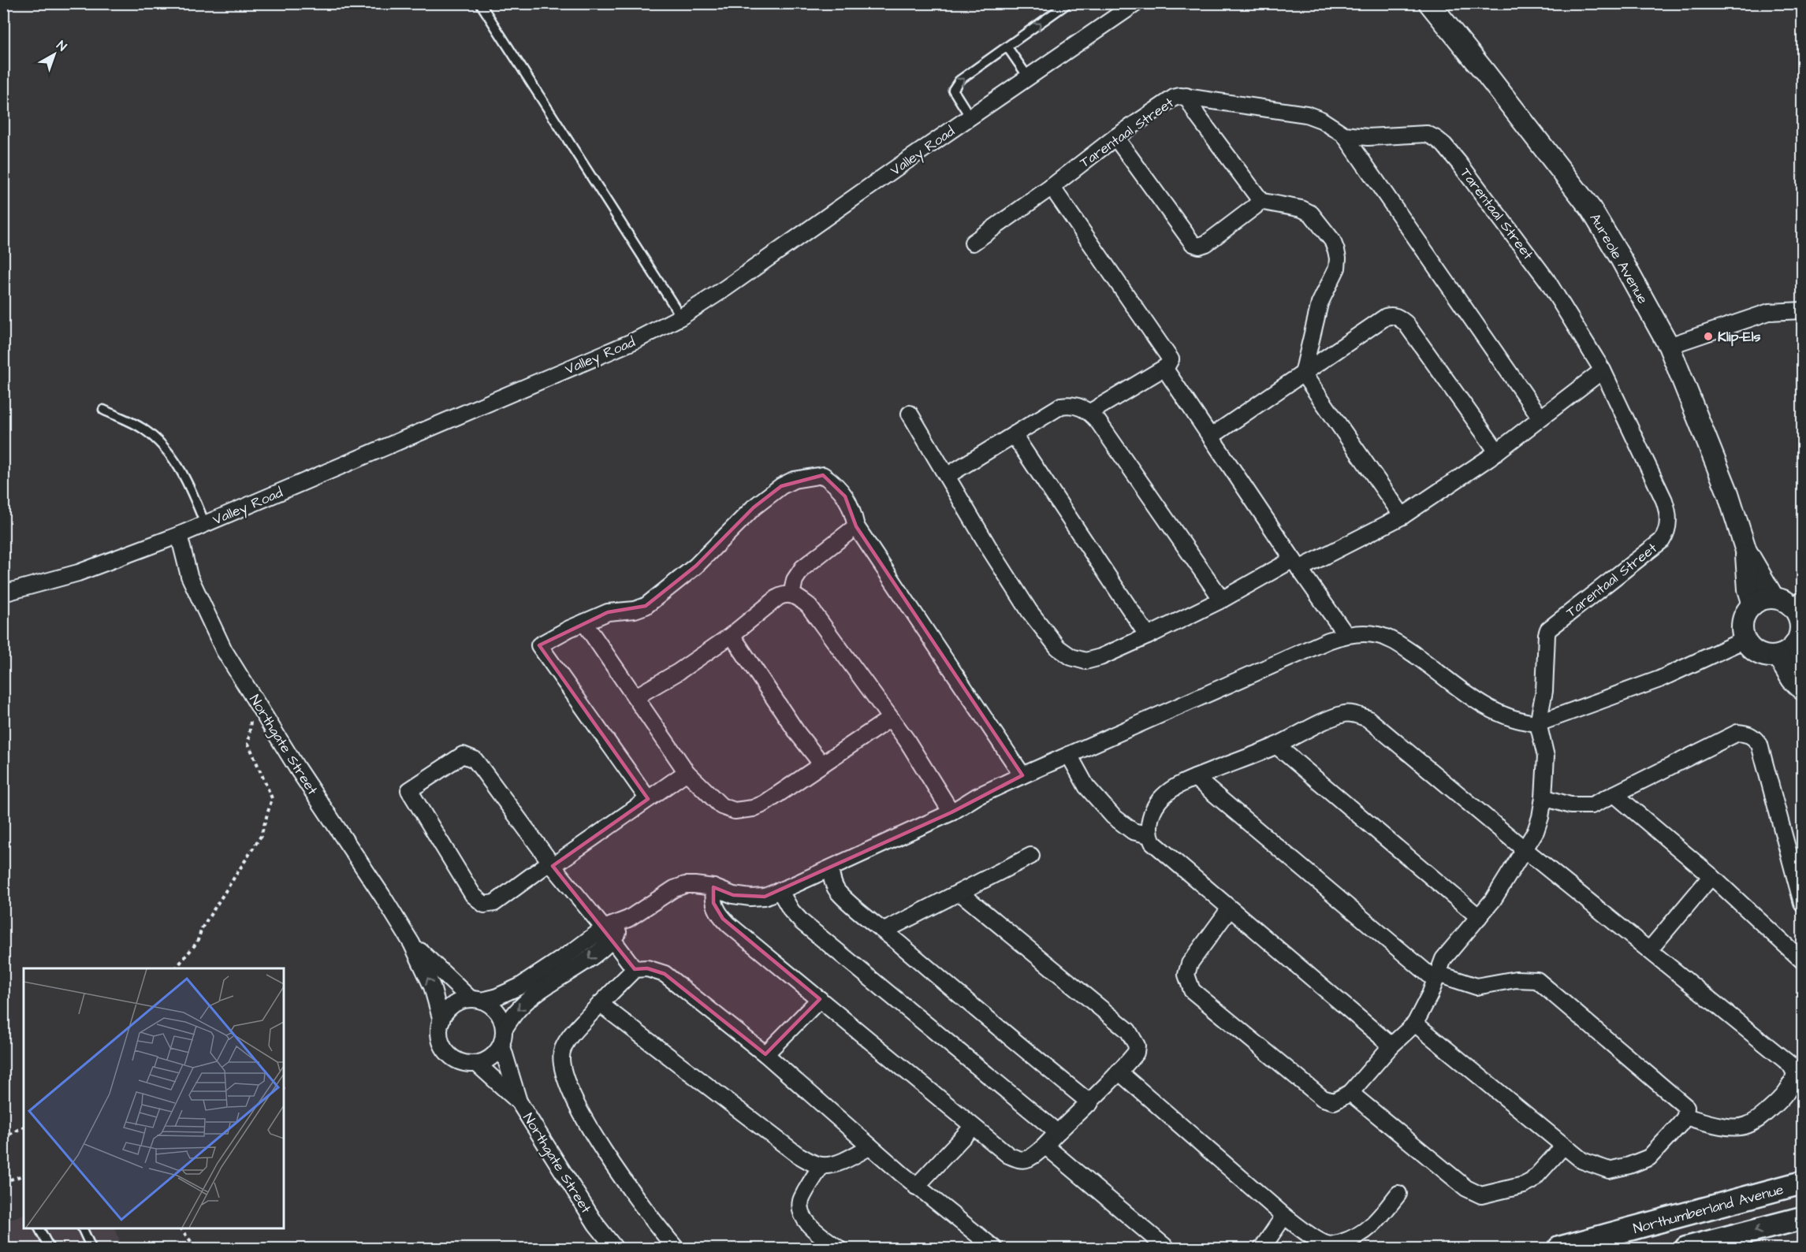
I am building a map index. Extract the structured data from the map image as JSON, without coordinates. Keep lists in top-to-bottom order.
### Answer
{
  "streets": {
    "main road": ["Northumberland Avenue"],
    "street": [
      "Tarentaal Street",
      "Valley Road",
      "Aureole Avenue",
      "Northgate Street"
    ]
  },
  "crossings": [
    ["Valley Road", "Northgate Street"]
  ],
  "places": ["Klip-Els"],
  "north": "top right"
}
